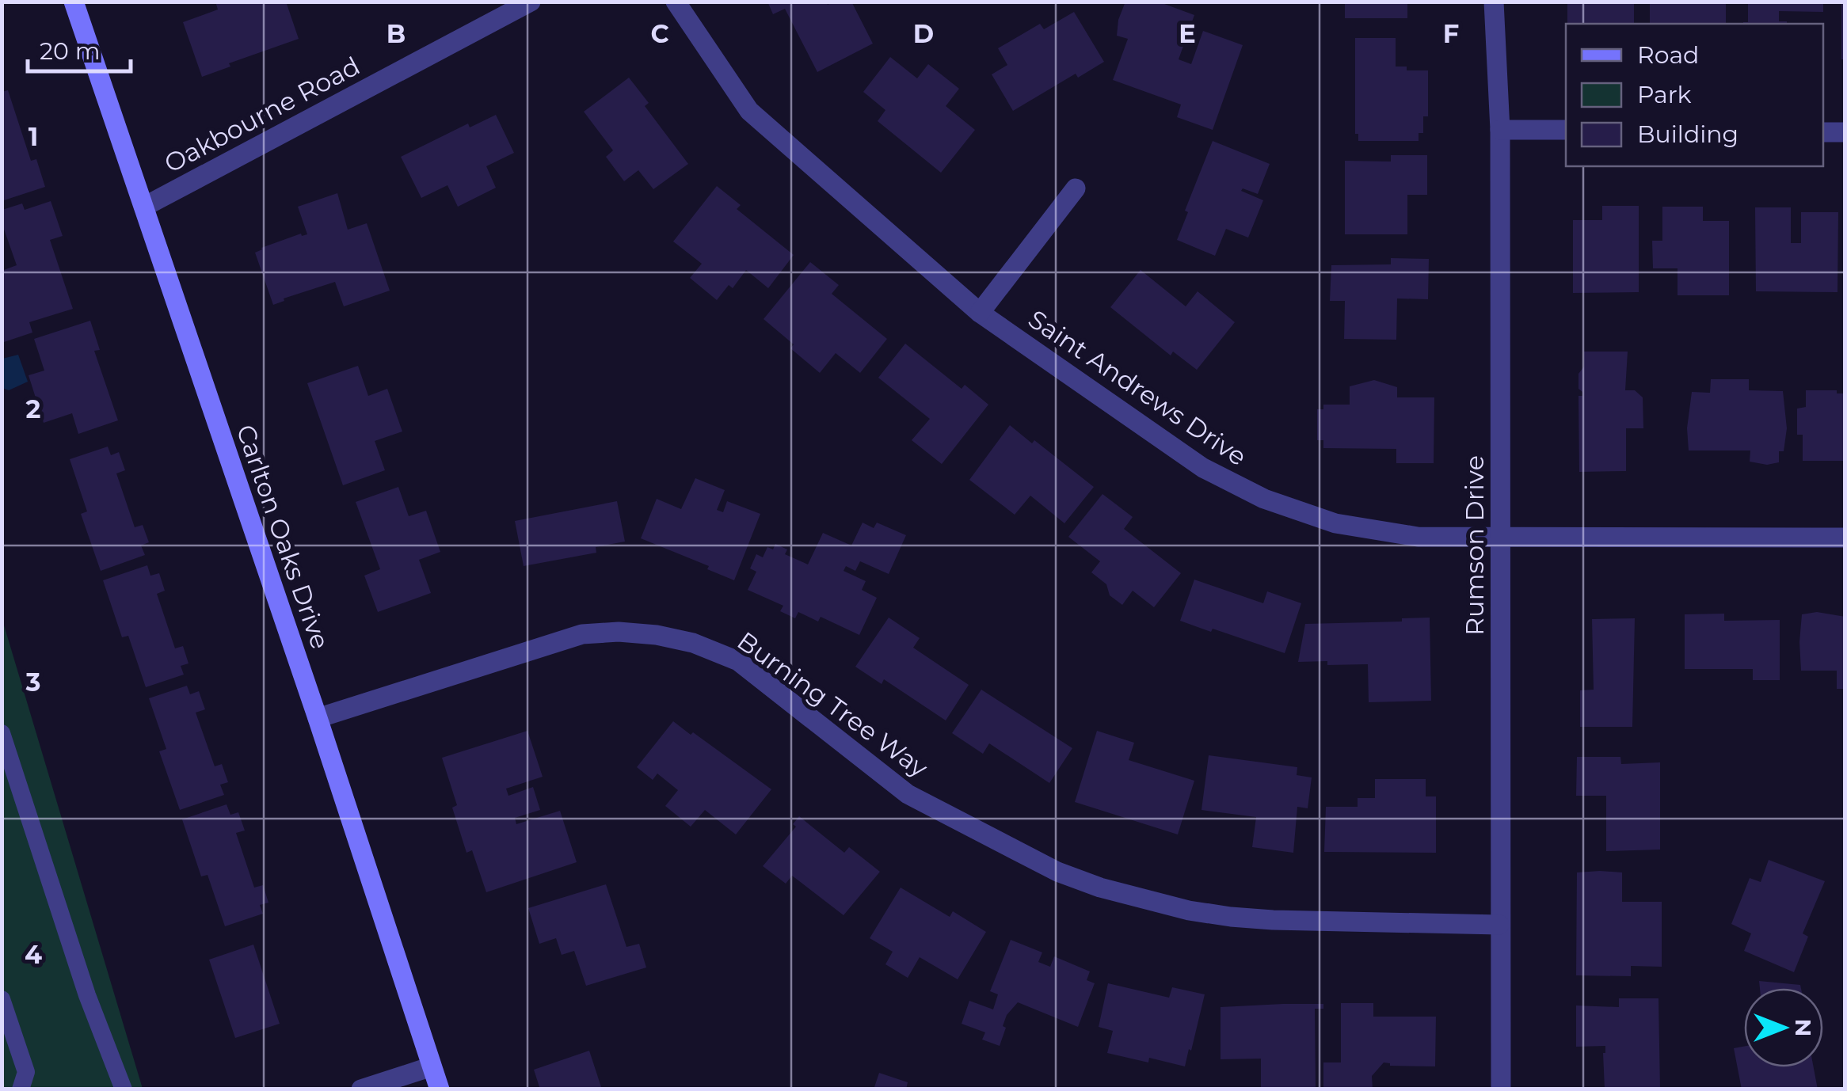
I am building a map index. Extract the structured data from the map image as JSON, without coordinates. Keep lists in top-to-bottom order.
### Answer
{
  "streets": {
    "main road": ["Carlton Oaks Drive"],
    "street": [
      "Oakbourne Road",
      "Saint Andrews Drive",
      "Rumson Drive",
      "Burning Tree Way"
    ]
  },
  "crossings": [
    ["Oakbourne Road", "Carlton Oaks Drive"],
    ["Saint Andrews Drive", "Rumson Drive"],
    ["Carlton Oaks Drive", "Burning Tree Way"],
    ["Rumson Drive", "Burning Tree Way"]
  ],
  "legend": ["Road", "Park", "Building"],
  "scale_bar": "20 m",
  "north": "right",
  "grid": {
    "columns": [
      "B",
      "C",
      "D",
      "E",
      "F"
    ],
    "rows": [
      "1",
      "2",
      "3",
      "4"
    ]
  }
}
